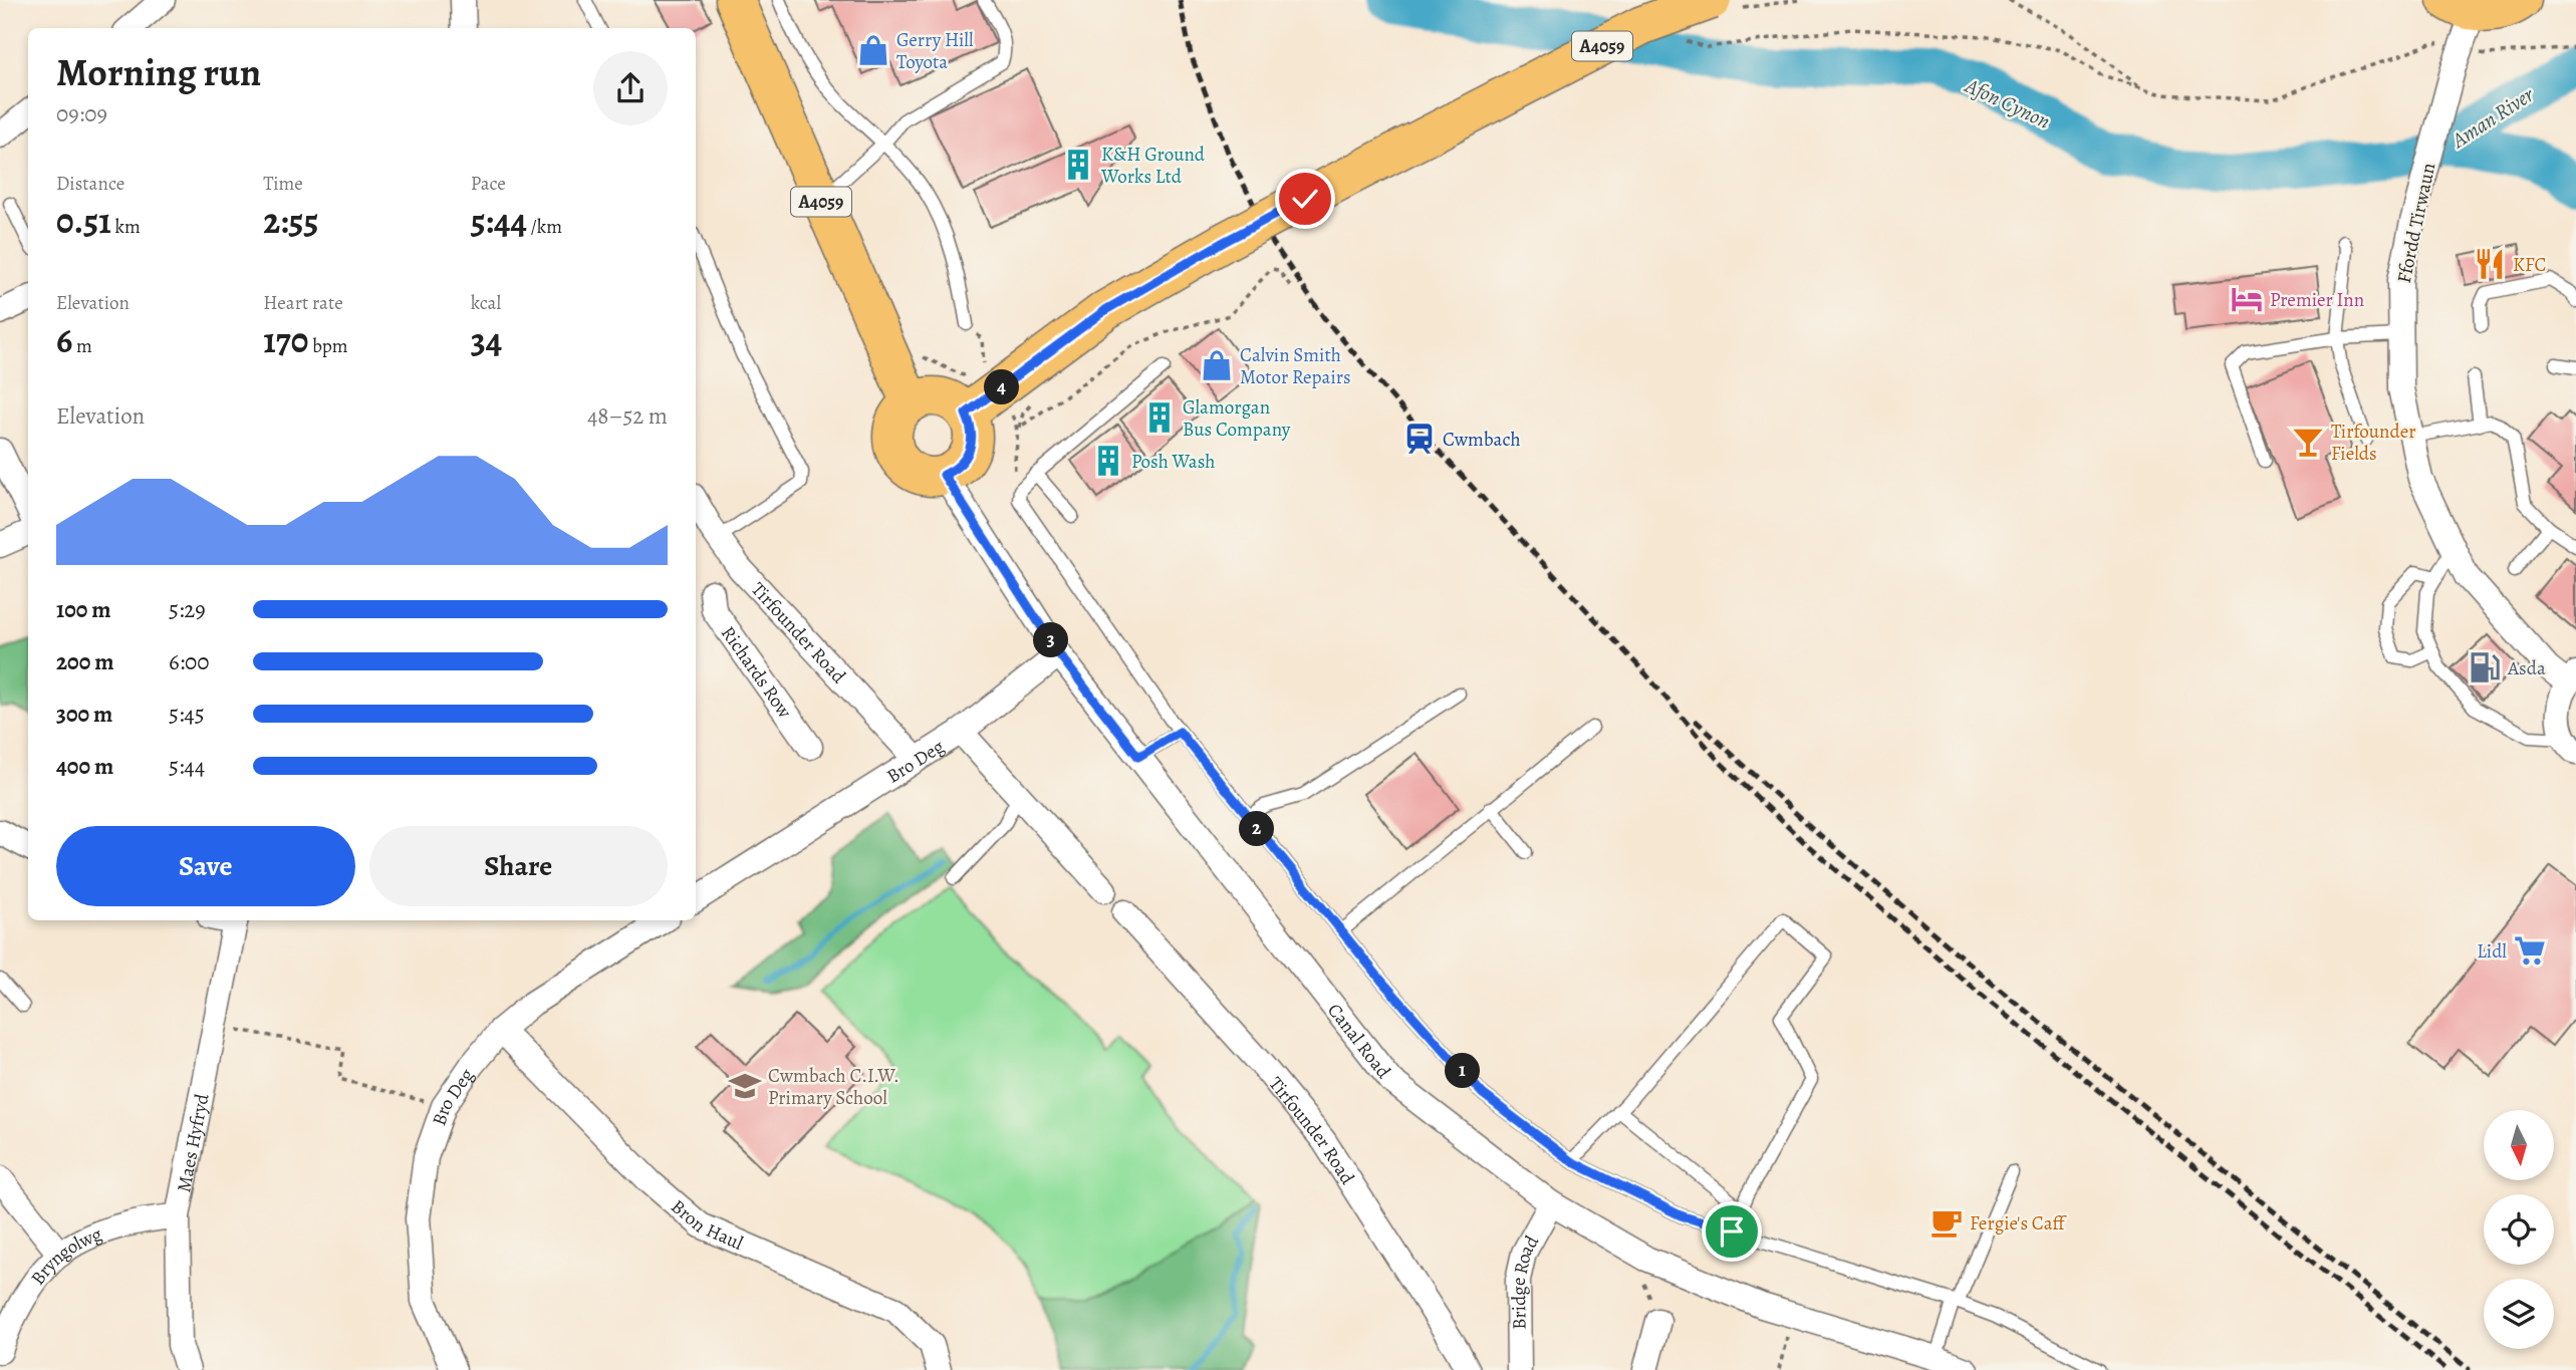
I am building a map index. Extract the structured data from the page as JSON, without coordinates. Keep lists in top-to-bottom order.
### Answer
{
  "streets": {
    "main road": ["A4059"],
    "street": [
      "Ffordd Tirwaun",
      "Tirfounder Road",
      "Richards Row",
      "Bro Deg",
      "Canal Road",
      "Maes Hyfryd",
      "Bron Haul",
      "Bryngolwg",
      "Bridge Road"
    ]
  },
  "crossings": [
    ["A4059", "Canal Road"],
    ["Tirfounder Road", "Bro Deg"],
    ["Bro Deg", "Canal Road"],
    ["Bro Deg", "Bron Haul"],
    ["Canal Road", "Bridge Road"],
    ["Maes Hyfryd", "Bryngolwg"]
  ],
  "water": ["Afon Cynon", "Aman River"],
  "places": {
    "shop": ["Gerry Hill Toyota", "Calvin Smith Motor Repairs"],
    "building": ["K&H Ground Works Ltd", "Glamorgan Bus Company", "Posh Wash"],
    "restaurant": ["KFC"],
    "hotel": ["Premier Inn"],
    "station": ["Cwmbach"],
    "bar": ["Tirfounder Fields"],
    "fuel station": ["Asda"],
    "supermarket": ["Lidl"],
    "school or university": ["Cwmbach C.I.W. Primary School"],
    "cafe": ["Fergie's Caff"]
  },
  "north": "bottom",
  "page": {
    "heading": ["Morning run", "09:09"],
    "stats": [
      ["Distance", "0.51 km"],
      ["Time", "2:55"],
      ["Pace", "5:44 /km"],
      ["Elevation", "6 m"],
      ["Heart rate", "170 bpm"],
      ["kcal", "34"]
    ],
    "pins": [
      "4",
      "3",
      "2",
      "1"
    ],
    "chart": ["Elevation", "48–52 m"],
    "list": [
      {
        "name": "100 m",
        "note": "5:29"
      },
      {
        "name": "200 m",
        "note": "6:00"
      },
      {
        "name": "300 m",
        "note": "5:45"
      },
      {
        "name": "400 m",
        "note": "5:44"
      }
    ],
    "buttons": ["Save", "Share"]
  }
}
